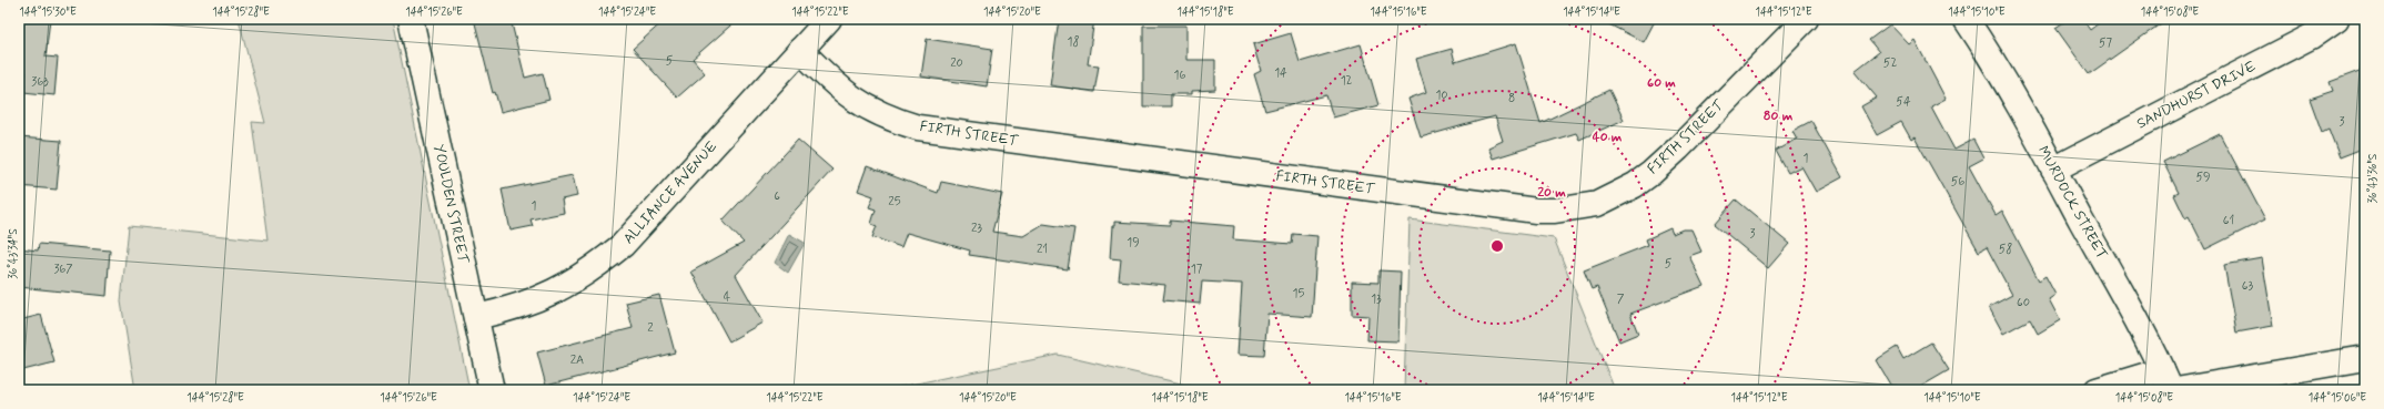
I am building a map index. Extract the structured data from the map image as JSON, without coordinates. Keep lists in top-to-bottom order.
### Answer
{
  "streets": {
    "street": [
      "SANDHURST DRIVE",
      "FIRTH STREET",
      "ALLIANCE AVENUE",
      "MURDOCK STREET",
      "YOULDEN STREET"
    ]
  },
  "crossings": [
    ["SANDHURST DRIVE", "MURDOCK STREET"],
    ["FIRTH STREET", "ALLIANCE AVENUE"],
    ["ALLIANCE AVENUE", "YOULDEN STREET"]
  ],
  "house_numbers": [
    "18",
    "57",
    "5",
    "20",
    "52",
    "14",
    "16",
    "12",
    "363",
    "10",
    "8",
    "54",
    "3",
    "1",
    "59",
    "56",
    "6",
    "25",
    "1",
    "61",
    "23",
    "3",
    "19",
    "21",
    "58",
    "5",
    "367",
    "17",
    "63",
    "15",
    "4",
    "13",
    "7",
    "60",
    "2",
    "2A"
  ],
  "coordinates": [
    "144°15'30\"E",
    "144°15'28\"E",
    "144°15'26\"E",
    "144°15'24\"E",
    "144°15'22\"E",
    "144°15'20\"E",
    "144°15'18\"E",
    "144°15'16\"E",
    "144°15'14\"E",
    "144°15'12\"E",
    "144°15'10\"E",
    "144°15'08\"E",
    "36°43'36\"S",
    "36°43'34\"S",
    "144°15'06\"E"
  ],
  "rings": [
    "60 m",
    "80 m",
    "40 m",
    "20 m"
  ]
}
